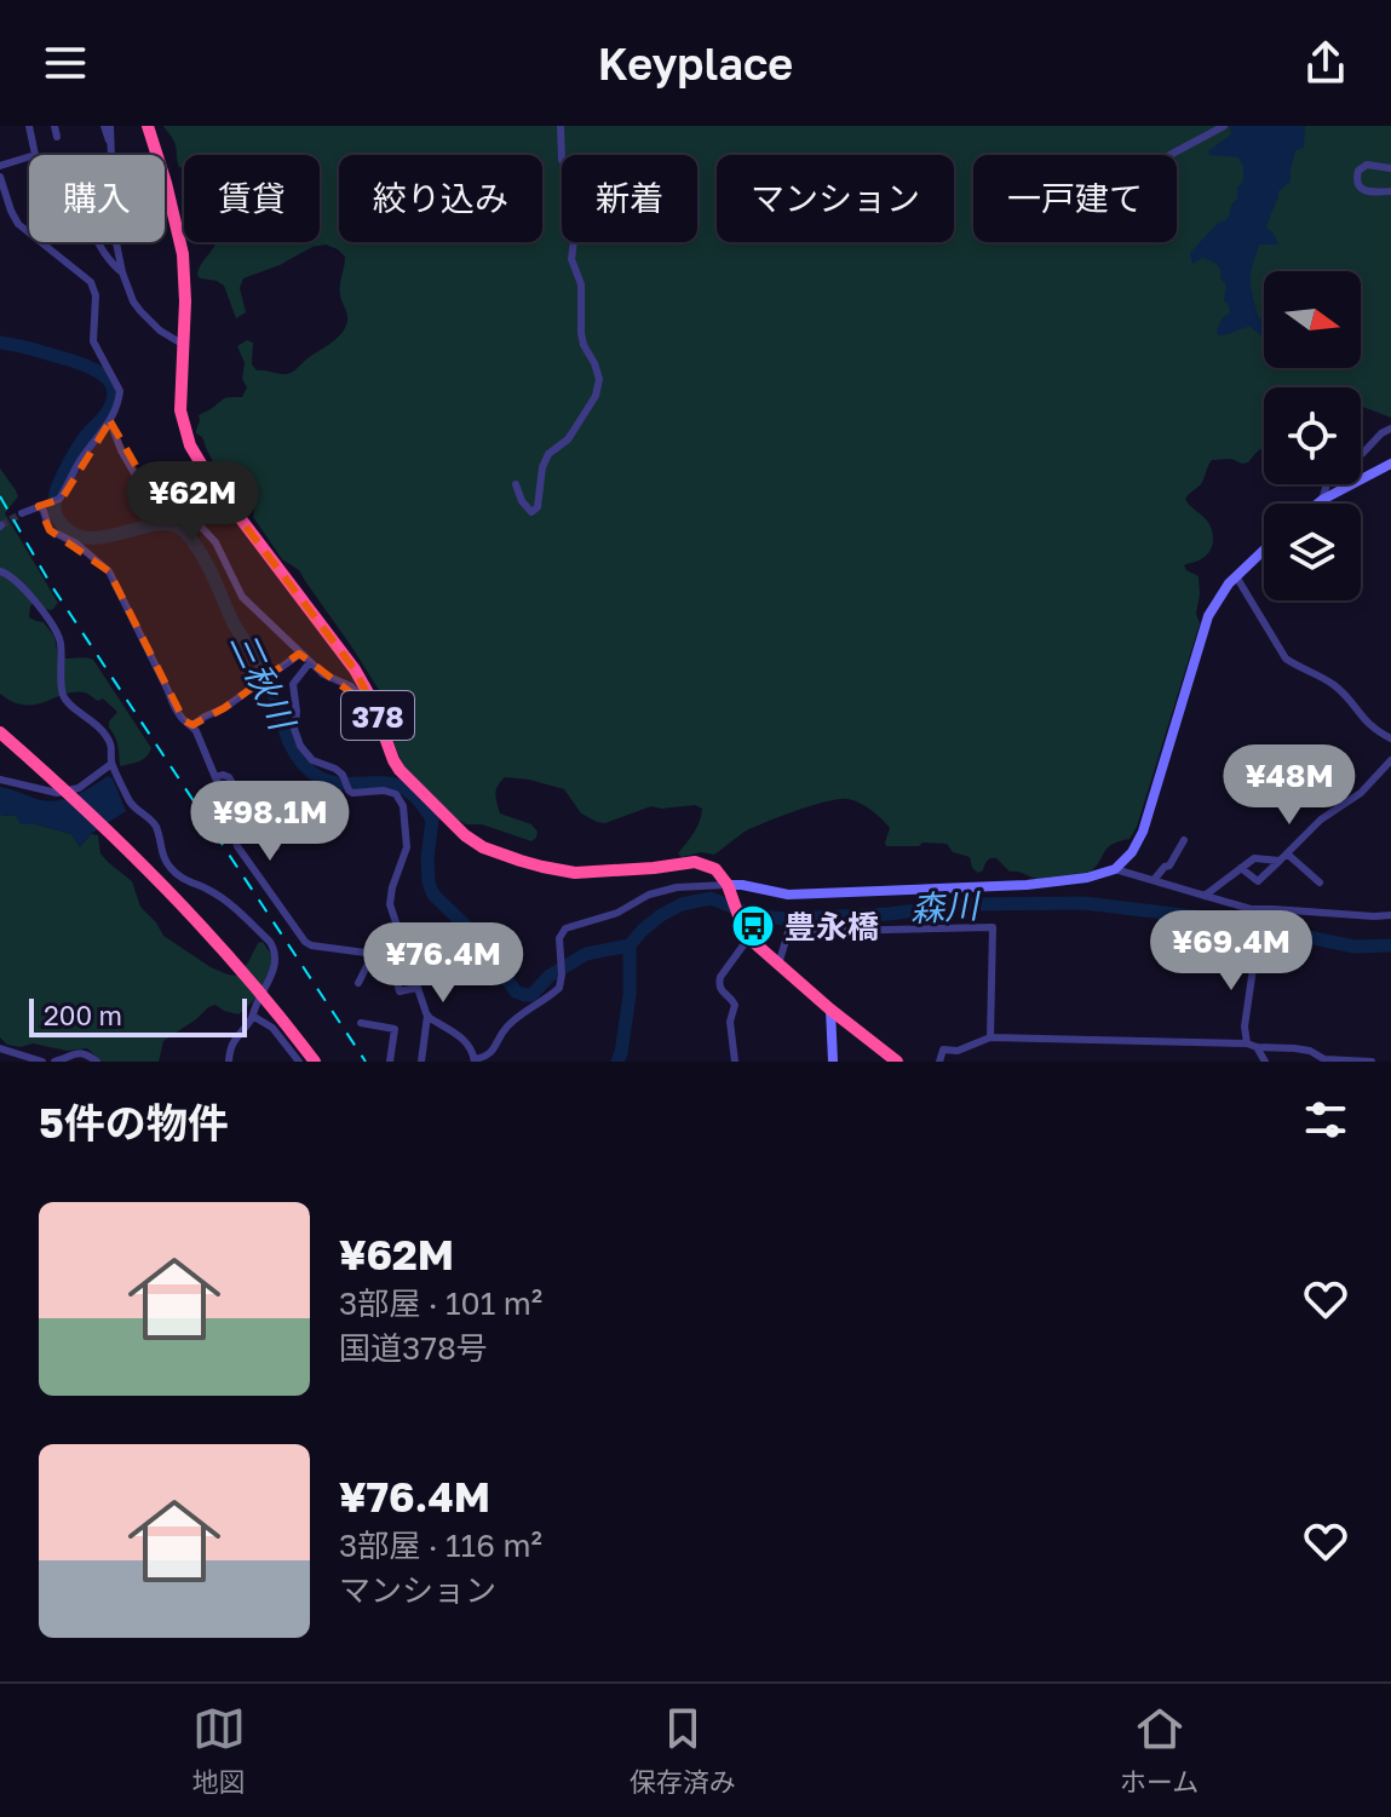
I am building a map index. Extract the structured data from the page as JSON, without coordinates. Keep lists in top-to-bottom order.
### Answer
{
  "streets": {
    "highway": ["378"]
  },
  "water": ["三秋川", "森川"],
  "places": {
    "bus stop": ["豊永橋"]
  },
  "scale_bar": "200 m",
  "north": "right",
  "page": {
    "header": "Keyplace",
    "chip": [
      "購入",
      "賃貸",
      "絞り込み",
      "新着",
      "マンション",
      "一戸建て"
    ],
    "price": [
      "¥62M",
      "¥48M",
      "¥98.1M",
      "¥69.4M",
      "¥76.4M"
    ],
    "scale": "200 m",
    "heading": "5件の物件",
    "list": [
      {
        "name": "¥62M",
        "note": "3部屋 · 101 m² · 国道378号"
      },
      {
        "name": "¥76.4M",
        "note": "3部屋 · 116 m² · マンション"
      }
    ],
    "tabs": ["地図", "保存済み", "ホーム"]
  }
}
